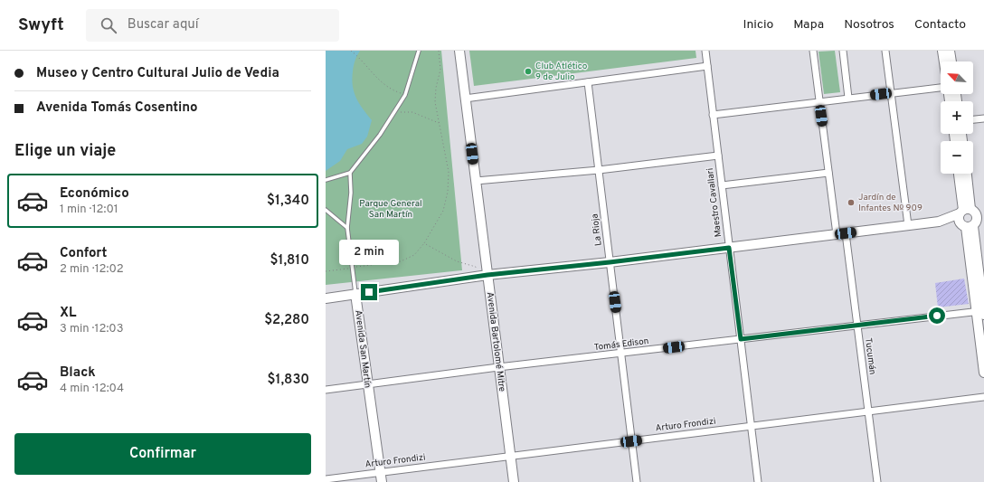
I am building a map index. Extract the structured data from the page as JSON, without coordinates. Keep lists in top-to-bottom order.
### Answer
{
  "streets": {
    "main road": ["Avenida Bartolomé Mitre", "Avenida San Martín"],
    "street": [
      "Maestro Cavallari",
      "La Rioja",
      "Tomás Edison",
      "Tucumán",
      "Arturo Frondizi"
    ]
  },
  "crossings": [
    ["Maestro Cavallari", "Tomás Edison"],
    ["Maestro Cavallari", "Arturo Frondizi"],
    ["La Rioja", "Tomás Edison"],
    ["La Rioja", "Arturo Frondizi"],
    ["Avenida Bartolomé Mitre", "Tomás Edison"],
    ["Avenida Bartolomé Mitre", "Arturo Frondizi"],
    ["Tomás Edison", "Avenida San Martín"],
    ["Tomás Edison", "Tucumán"],
    ["Avenida San Martín", "Arturo Frondizi"],
    ["Tucumán", "Arturo Frondizi"]
  ],
  "parks": ["Parque General San Martín"],
  "places": ["Club Atlético 9 de Julio", "Jardín de Infantes № 909"],
  "north": "top left",
  "page": {
    "header": "Swyft",
    "search": "Buscar aquí",
    "nav": [
      "Inicio",
      "Mapa",
      "Nosotros",
      "Contacto"
    ],
    "banner": ["Museo y Centro Cultural Julio de Vedia", "Avenida Tomás Cosentino"],
    "map_buttons": ["+", "−"],
    "heading": "Elige un viaje",
    "list": [
      {
        "name": "Económico",
        "note": "1 min · 12:01",
        "value": "$1,340"
      },
      {
        "name": "Confort",
        "note": "2 min · 12:02",
        "value": "$1,810"
      },
      {
        "name": "XL",
        "note": "3 min · 12:03",
        "value": "$2,280"
      },
      {
        "name": "Black",
        "note": "4 min · 12:04",
        "value": "$1,830"
      }
    ],
    "bubble": "2 min",
    "buttons": "Confirmar"
  }
}
